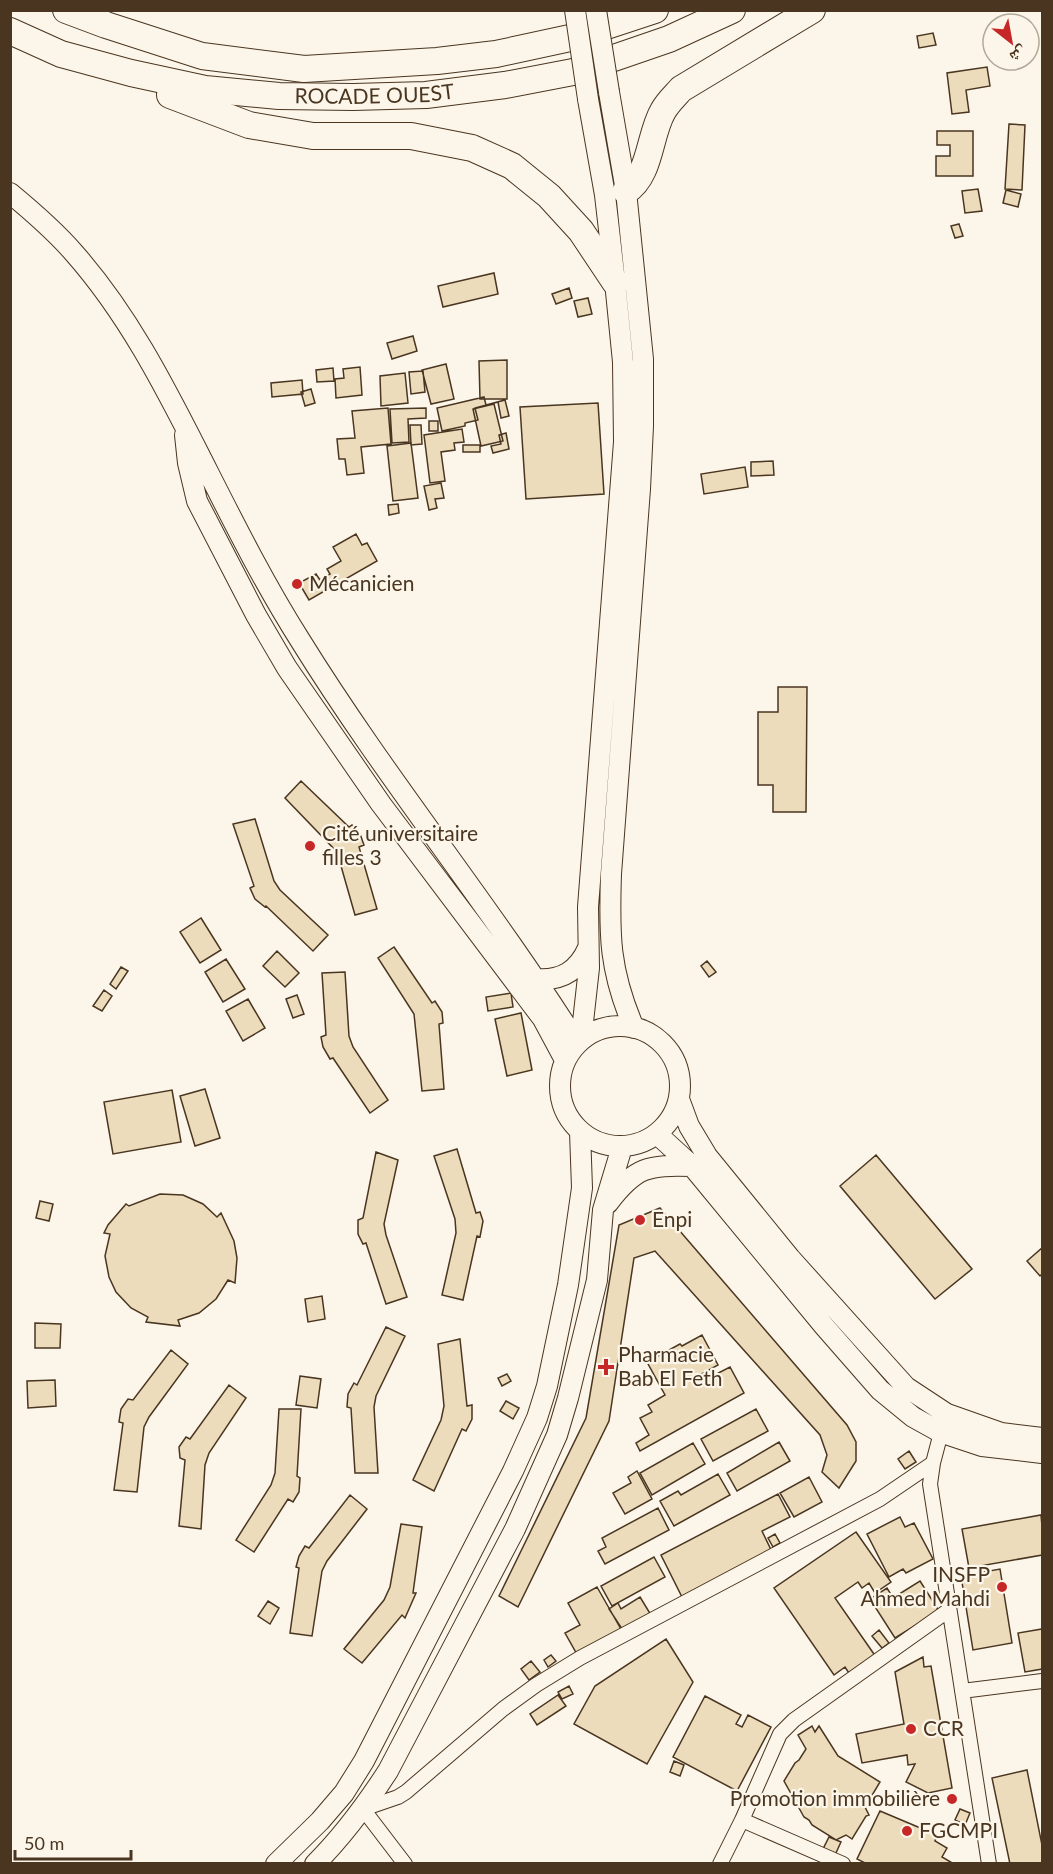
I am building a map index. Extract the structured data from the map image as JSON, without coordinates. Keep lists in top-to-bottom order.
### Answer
{
  "streets": {
    "highway": ["ROCADE OUEST"]
  },
  "places": {
    "other": [
      "Mécanicien",
      "Cité universitaire filles 3",
      "Enpi",
      "INSFP Ahmed Mahdi",
      "CCR",
      "Promotion immobilière",
      "FGCMPI"
    ],
    "health": ["Pharmacie Bab El Feth"]
  },
  "scale_bar": "50 m",
  "north": "bottom right"
}
